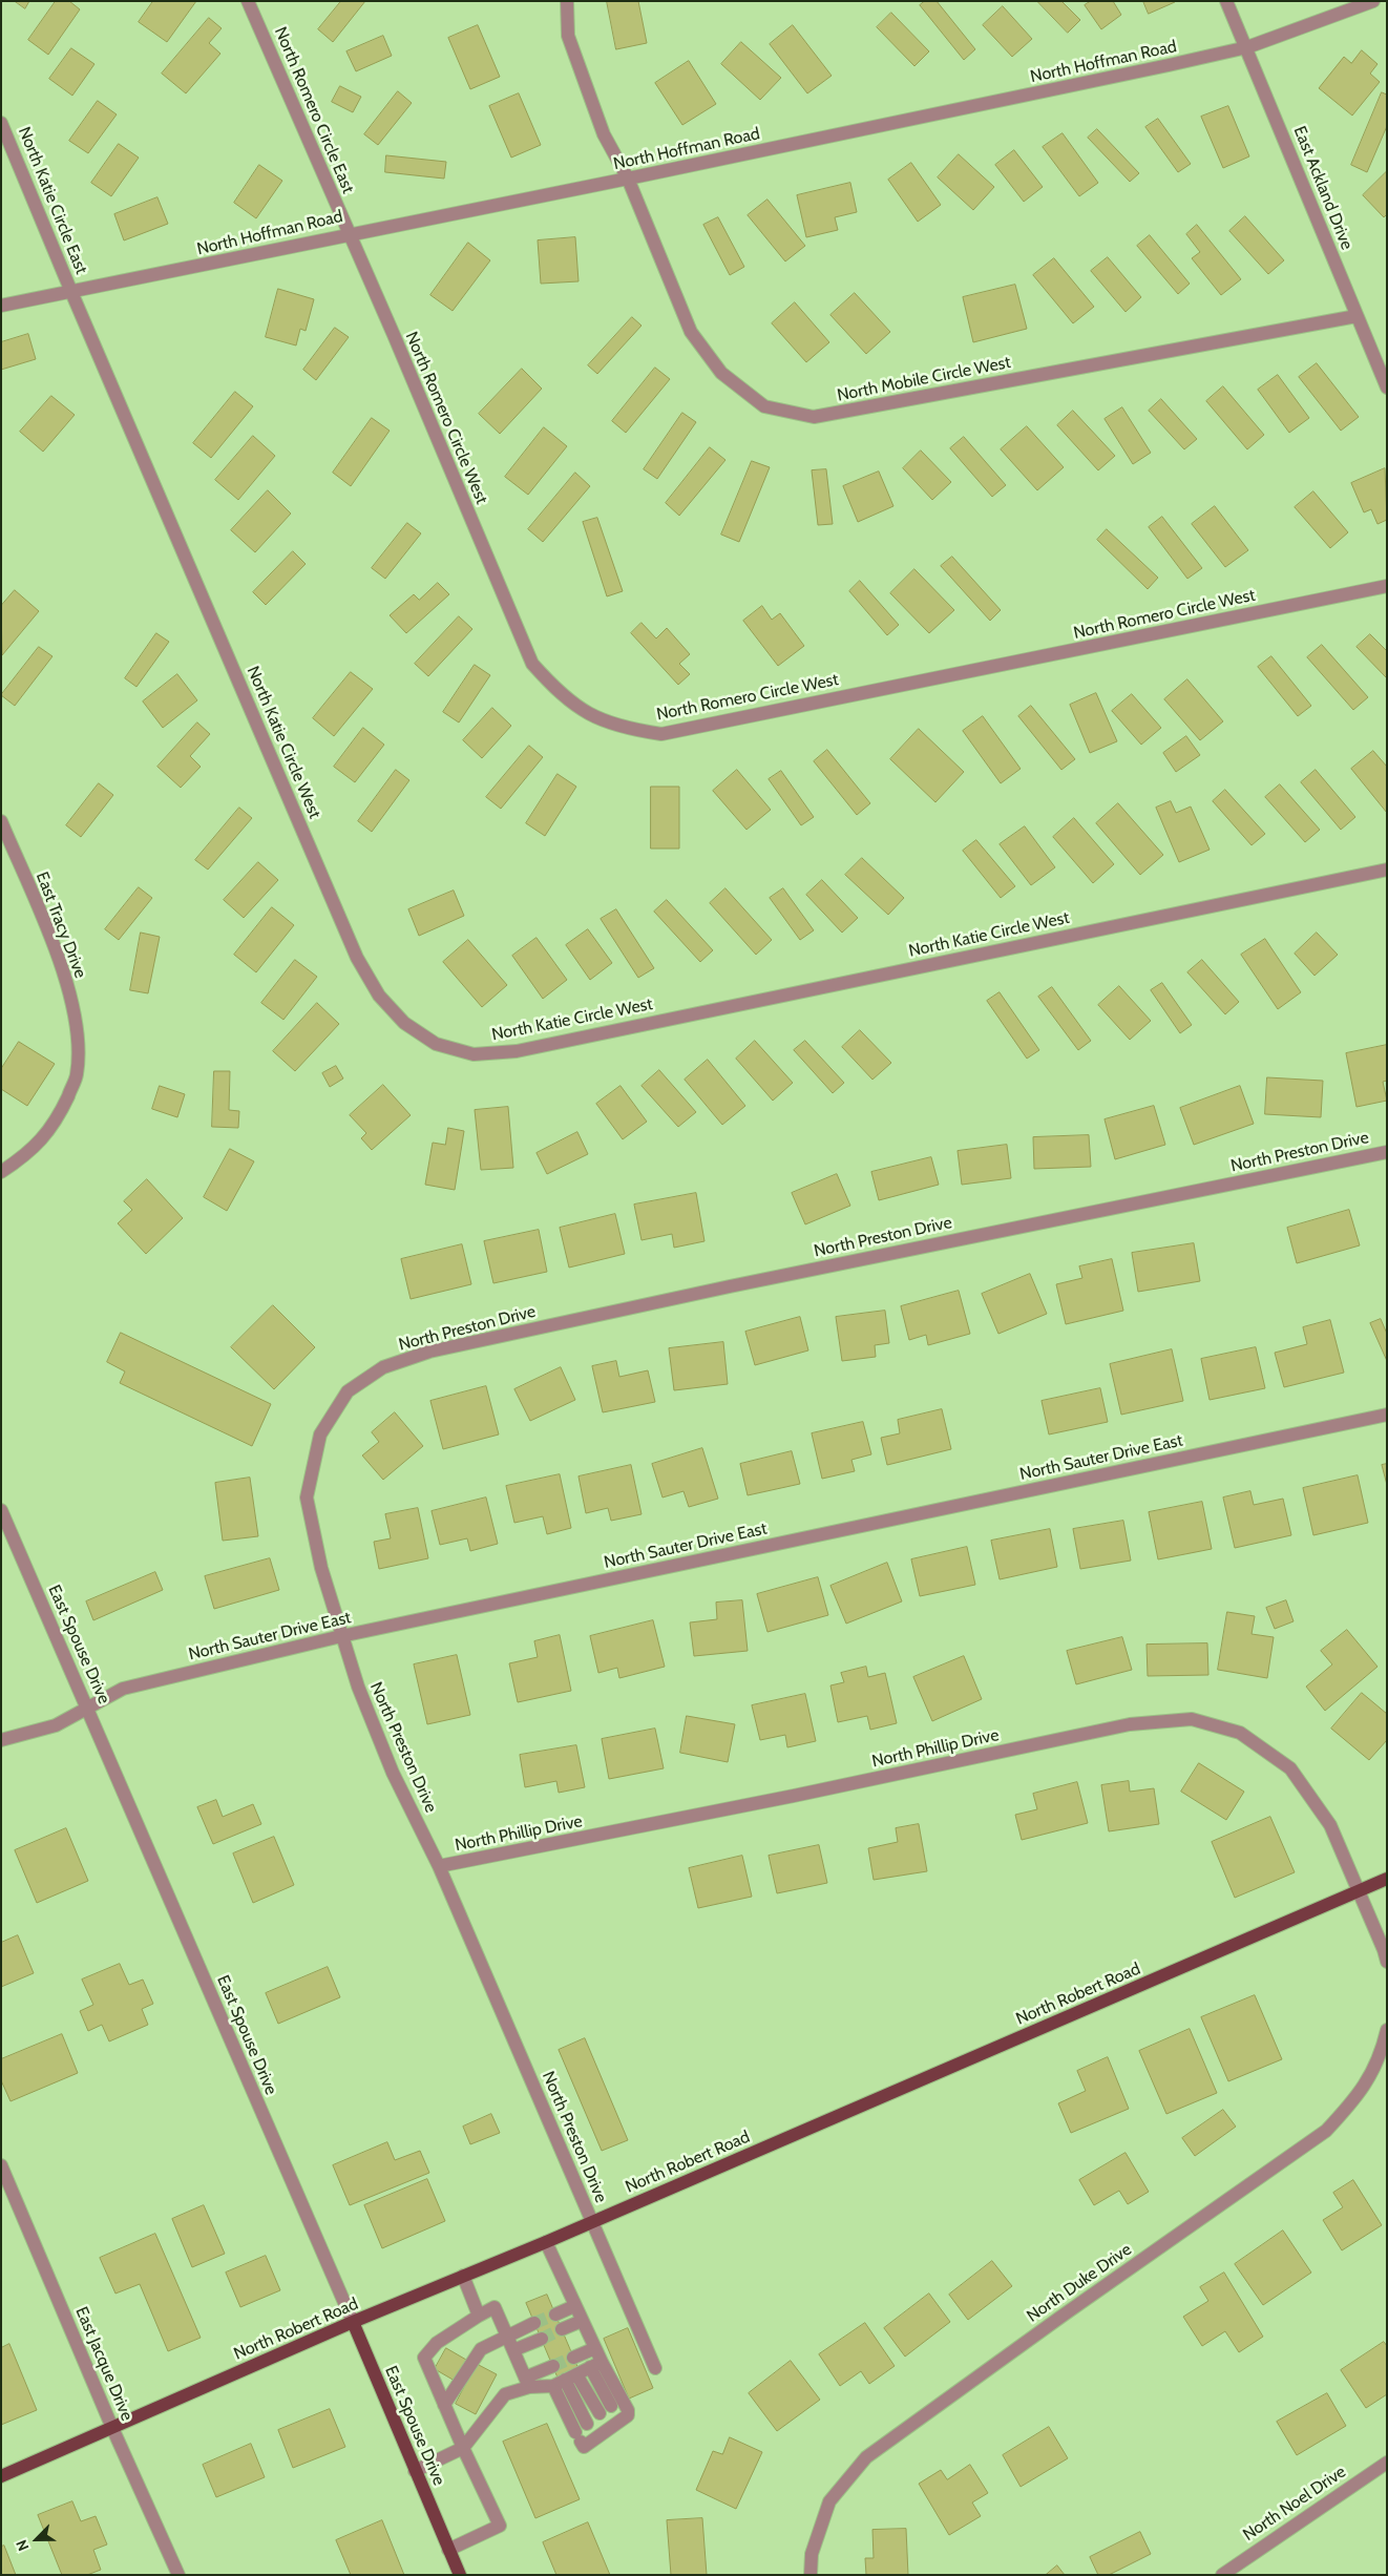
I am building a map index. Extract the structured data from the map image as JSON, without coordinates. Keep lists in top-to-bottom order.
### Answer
{
  "streets": {
    "main road": ["East Spouse Drive", "North Robert Road"],
    "street": [
      "North Hoffman Road",
      "North Romero Circle East",
      "East Ackland Drive",
      "North Katie Circle East",
      "North Mobile Circle West",
      "North Romero Circle West",
      "North Katie Circle West",
      "East Tracy Drive",
      "North Preston Drive",
      "North Sauter Drive East",
      "North Phillip Drive",
      "North Duke Drive",
      "East Jacque Drive",
      "North Noel Drive"
    ]
  },
  "crossings": [
    ["North Hoffman Road", "North Romero Circle East"],
    ["North Hoffman Road", "East Ackland Drive"],
    ["North Hoffman Road", "North Katie Circle East"],
    ["North Hoffman Road", "North Mobile Circle West"],
    ["North Hoffman Road", "North Romero Circle West"],
    ["North Hoffman Road", "North Katie Circle West"],
    ["North Romero Circle East", "North Romero Circle West"],
    ["East Ackland Drive", "North Mobile Circle West"],
    ["North Katie Circle East", "North Katie Circle West"],
    ["North Preston Drive", "North Sauter Drive East"],
    ["North Preston Drive", "North Phillip Drive"],
    ["North Preston Drive", "North Robert Road"],
    ["North Sauter Drive East", "East Spouse Drive"],
    ["East Spouse Drive", "North Robert Road"],
    ["North Phillip Drive", "North Robert Road"],
    ["North Robert Road", "East Jacque Drive"]
  ],
  "north": "bottom left"
}
